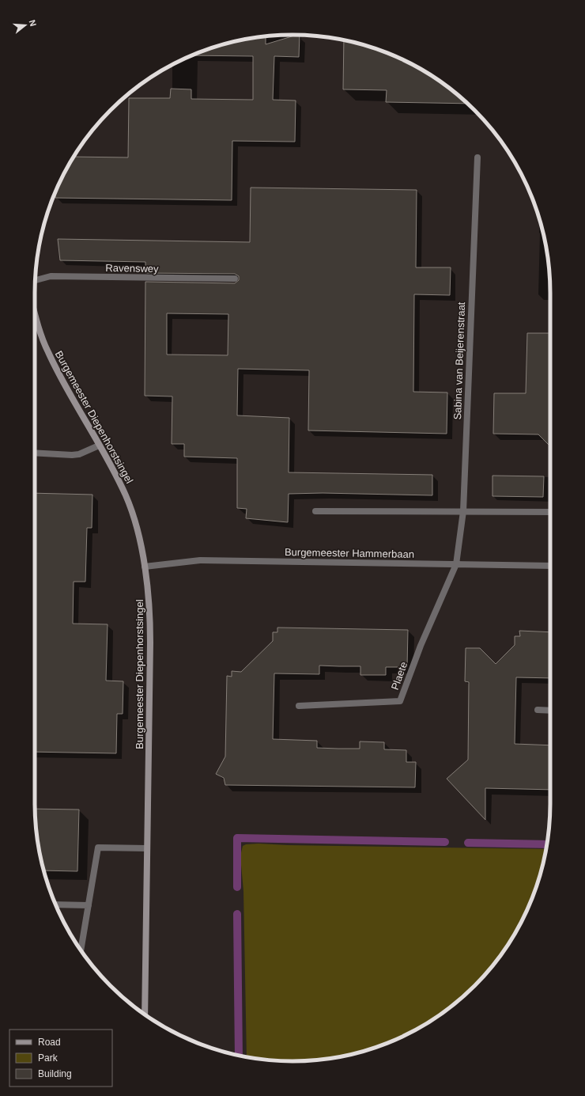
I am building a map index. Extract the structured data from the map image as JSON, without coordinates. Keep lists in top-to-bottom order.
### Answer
{
  "streets": {
    "street": [
      "Ravenswey",
      "Sabina van Beijerenstraat",
      "Burgemeester Diepenhorstsingel",
      "Burgemeester Hammerbaan",
      "Plaete"
    ]
  },
  "crossings": [
    ["Sabina van Beijerenstraat", "Burgemeester Hammerbaan"],
    ["Sabina van Beijerenstraat", "Plaete"],
    ["Burgemeester Diepenhorstsingel", "Burgemeester Hammerbaan"],
    ["Burgemeester Hammerbaan", "Plaete"]
  ],
  "legend": ["Road", "Park", "Building"],
  "north": "right"
}
